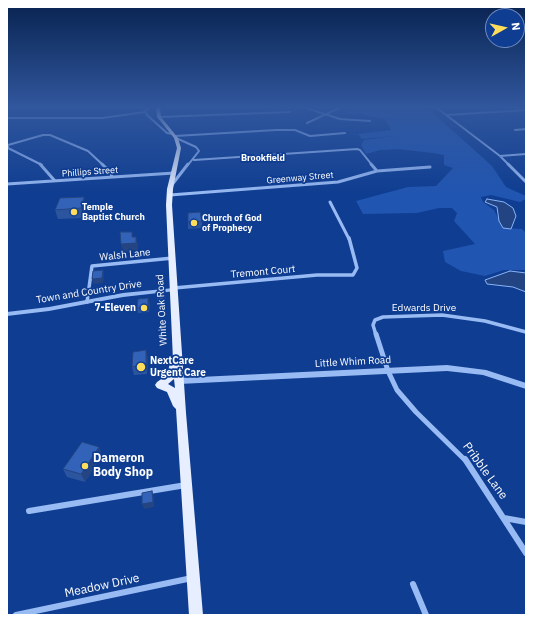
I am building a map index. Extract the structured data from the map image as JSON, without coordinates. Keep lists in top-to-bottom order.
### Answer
{
  "streets": {
    "main road": ["White Oak Road"],
    "street": [
      "Phillips Street",
      "Greenway Street",
      "Walsh Lane",
      "Tremont Court",
      "Town and Country Drive",
      "Edwards Drive",
      "Little Whim Road",
      "Pribble Lane",
      "Meadow Drive"
    ]
  },
  "crossings": [
    ["Phillips Street", "White Oak Road"],
    ["Greenway Street", "White Oak Road"],
    ["Walsh Lane", "Town and Country Drive"],
    ["Walsh Lane", "White Oak Road"],
    ["Tremont Court", "Town and Country Drive"],
    ["Tremont Court", "White Oak Road"],
    ["Town and Country Drive", "White Oak Road"],
    ["Edwards Drive", "Little Whim Road"],
    ["Edwards Drive", "Pribble Lane"],
    ["White Oak Road", "Little Whim Road"],
    ["White Oak Road", "Meadow Drive"],
    ["Little Whim Road", "Pribble Lane"]
  ],
  "districts": ["Brookfield"],
  "places": [
    "Temple Baptist Church",
    "Church of God of Prophecy",
    "7-Eleven",
    "NextCare Urgent Care",
    "Dameron Body Shop"
  ],
  "north": "right"
}
